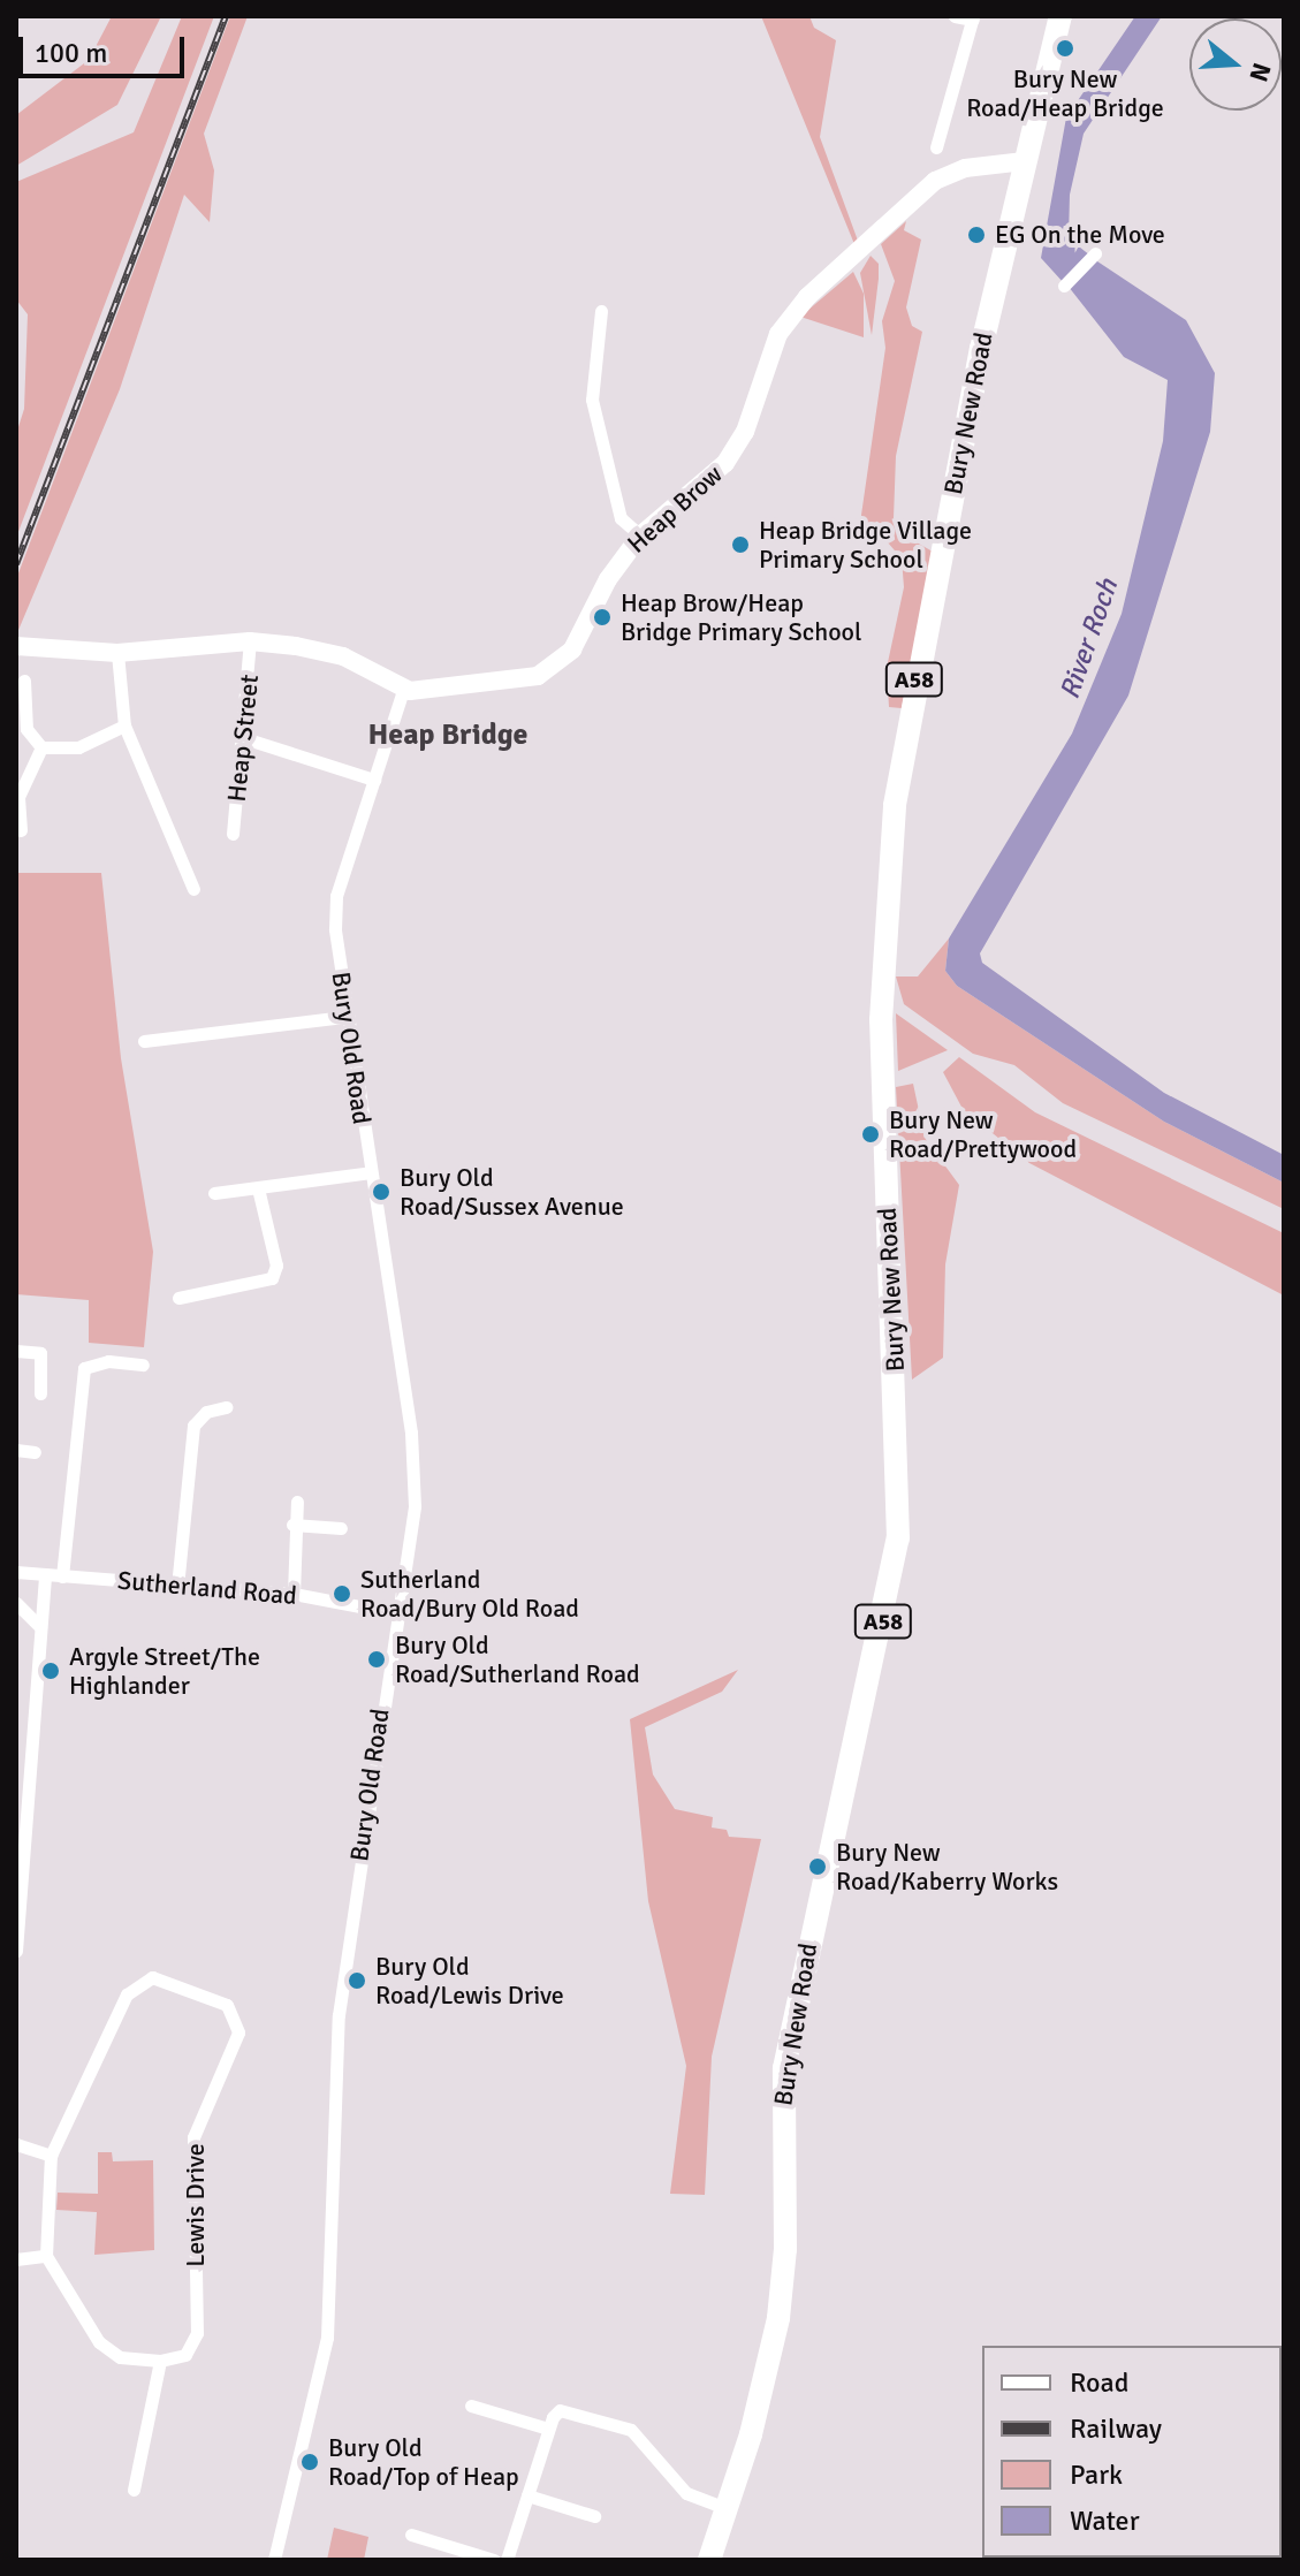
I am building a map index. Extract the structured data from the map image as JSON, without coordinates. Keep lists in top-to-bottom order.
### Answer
{
  "streets": {
    "highway": ["Bury New Road", "A58"],
    "street": [
      "Heap Brow",
      "Heap Street",
      "Bury Old Road",
      "Sutherland Road",
      "Lewis Drive"
    ]
  },
  "crossings": [
    ["Bury New Road", "Heap Brow"],
    ["Heap Brow", "Bury Old Road"],
    ["Bury Old Road", "Sutherland Road"]
  ],
  "districts": ["Heap Bridge"],
  "water": ["River Roch"],
  "places": [
    "Bury New Road/Heap Bridge",
    "EG On the Move",
    "Heap Bridge Village Primary School",
    "Heap Brow/Heap Bridge Primary School",
    "Bury New Road/Prettywood",
    "Bury Old Road/Sussex Avenue",
    "Sutherland Road/Bury Old Road",
    "Bury Old Road/Sutherland Road",
    "Argyle Street/The Highlander",
    "Bury New Road/Kaberry Works",
    "Bury Old Road/Lewis Drive",
    "Bury Old Road/Top of Heap"
  ],
  "legend": [
    "Road",
    "Railway",
    "Park",
    "Water"
  ],
  "scale_bar": "100 m",
  "north": "right"
}
